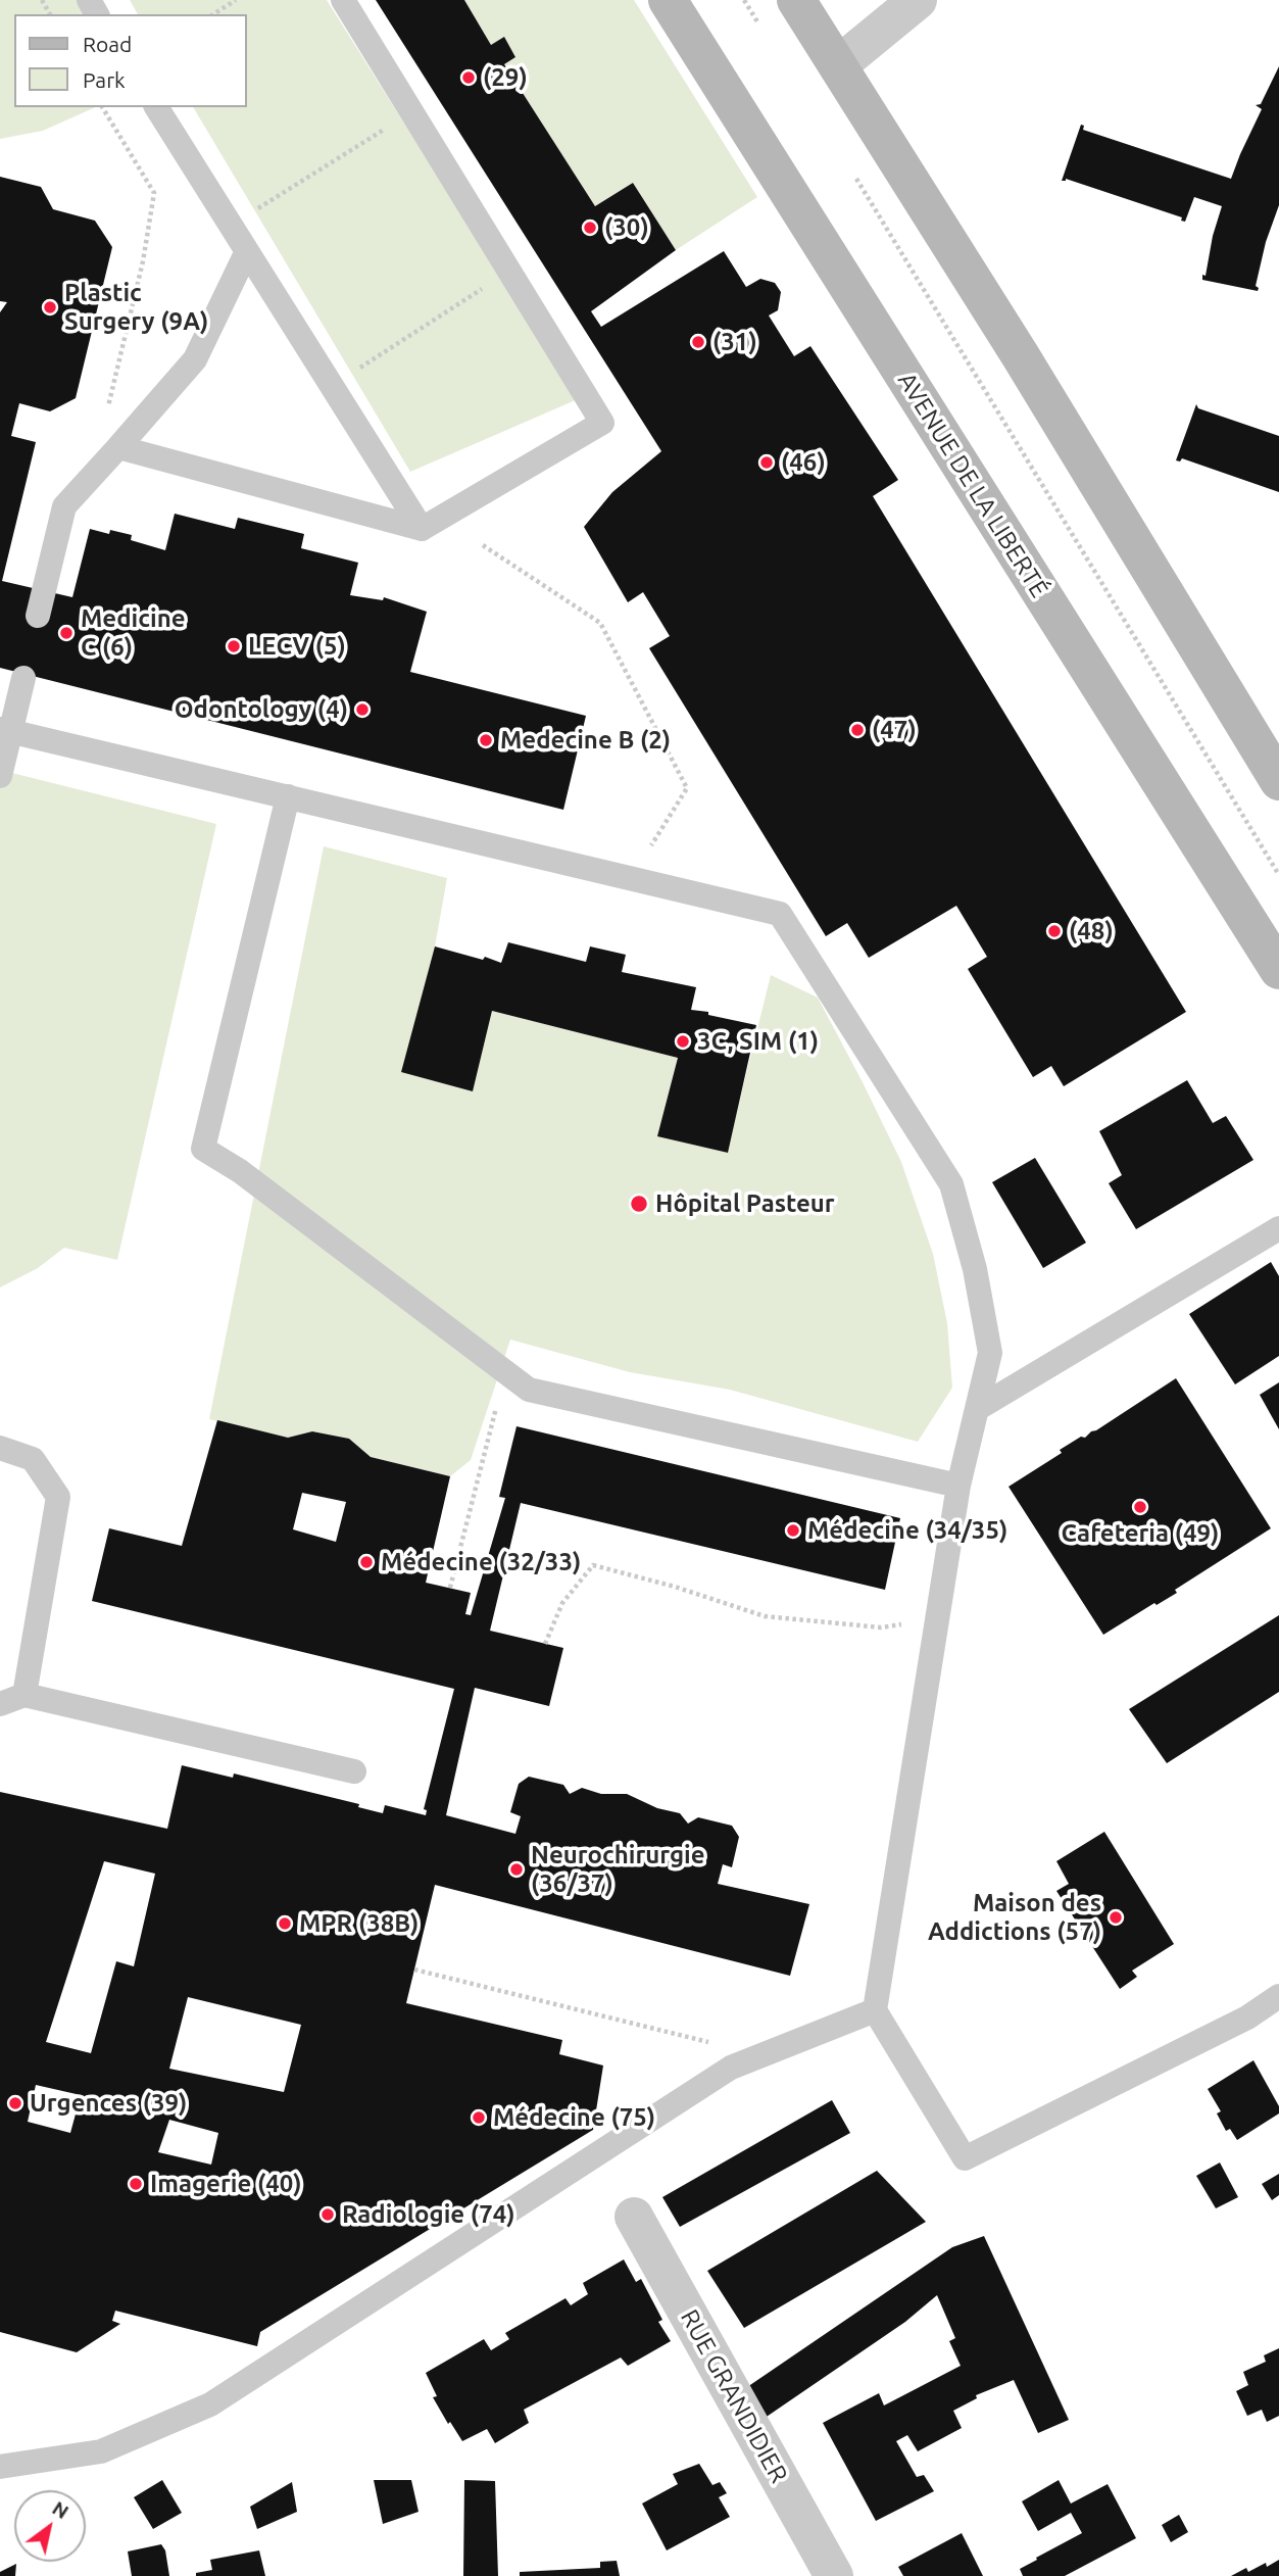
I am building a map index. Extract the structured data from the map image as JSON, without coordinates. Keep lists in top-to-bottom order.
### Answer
{
  "streets": {
    "main road": ["AVENUE DE LA LIBERTÉ"],
    "street": ["RUE GRANDIDIER"]
  },
  "places": [
    "(29)",
    "(30)",
    "Plastic Surgery (9A)",
    "(31)",
    "(46)",
    "Medicine C (6)",
    "LECV (5)",
    "Odontology (4)",
    "(47)",
    "Medecine B (2)",
    "(48)",
    "3C, SIM (1)",
    "Hôpital Pasteur",
    "Cafeteria (49)",
    "Médecine (34/35)",
    "Médecine (32/33)",
    "Neurochirurgie (36/37)",
    "Maison des Addictions (57)",
    "MPR (38B)",
    "Urgences (39)",
    "Médecine (75)",
    "Imagerie (40)",
    "Radiologie (74)"
  ],
  "legend": ["Road", "Park"],
  "north": "top right"
}
